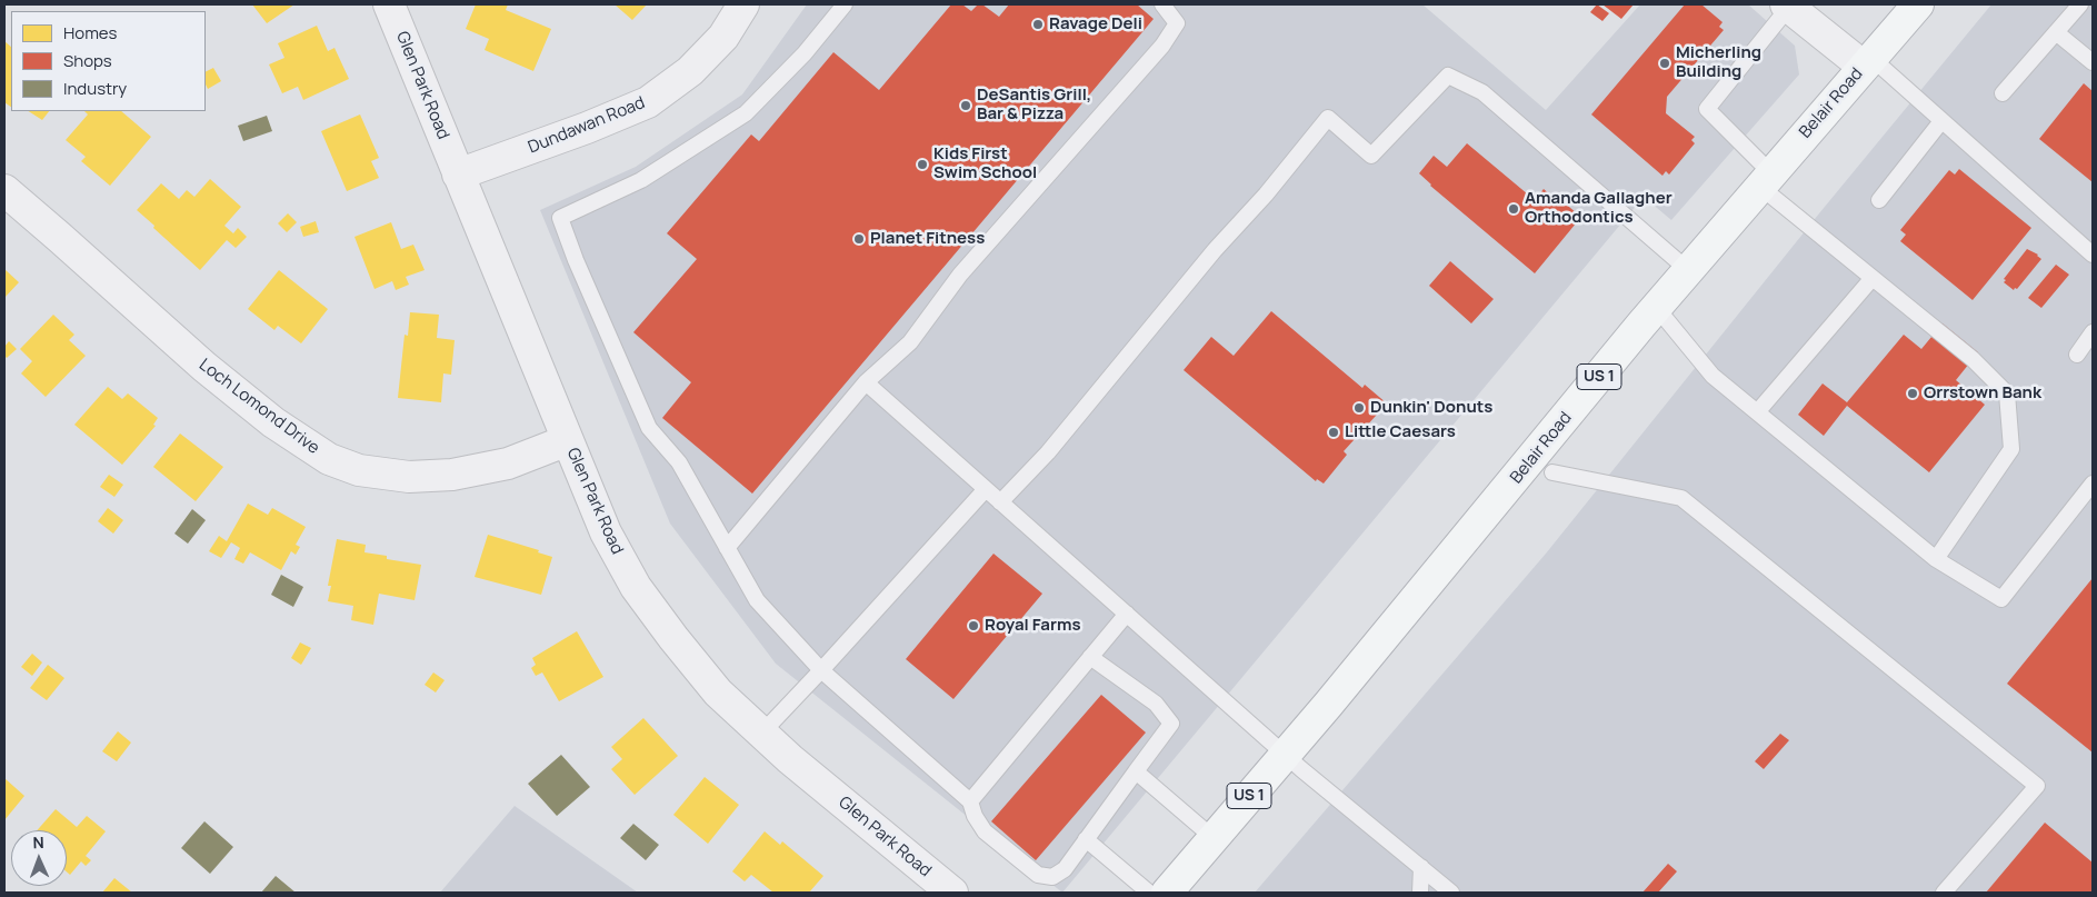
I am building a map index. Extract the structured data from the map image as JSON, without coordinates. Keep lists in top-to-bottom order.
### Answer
{
  "streets": {
    "highway": ["Belair Road", "US 1"],
    "street": ["Glen Park Road", "Dundawan Road", "Loch Lomond Drive"]
  },
  "crossings": [
    ["Glen Park Road", "Dundawan Road"],
    ["Glen Park Road", "Loch Lomond Drive"]
  ],
  "places": [
    "Ravage Deli",
    "Micherling Building",
    "DeSantis Grill, Bar & Pizza",
    "Kids First Swim School",
    "Amanda Gallagher Orthodontics",
    "Planet Fitness",
    "Orrstown Bank",
    "Dunkin' Donuts",
    "Little Caesars",
    "Royal Farms"
  ],
  "legend": ["Homes", "Shops", "Industry"],
  "north": "top"
}
